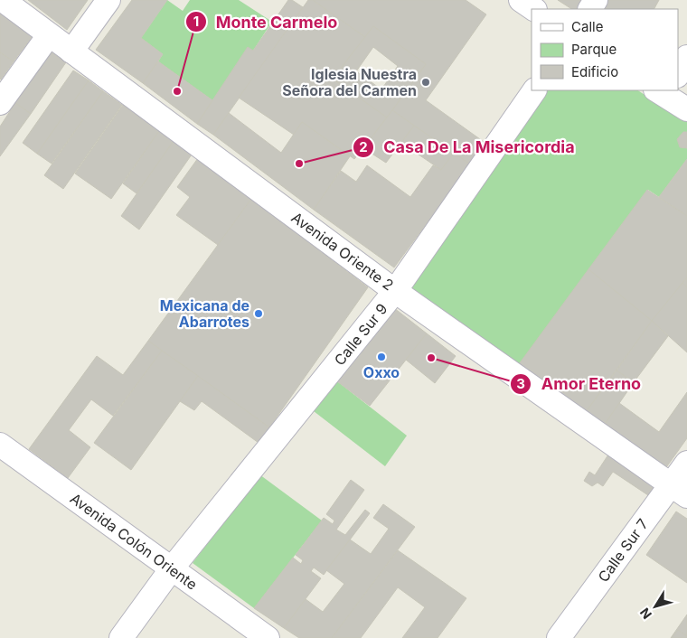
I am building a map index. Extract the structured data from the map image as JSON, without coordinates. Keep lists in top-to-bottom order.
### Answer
{
  "streets": {
    "street": [
      "Avenida Oriente 2",
      "Calle Sur 9",
      "Avenida Colón Oriente",
      "Calle Sur 7"
    ]
  },
  "crossings": [
    ["Avenida Oriente 2", "Calle Sur 9"],
    ["Avenida Oriente 2", "Calle Sur 7"],
    ["Calle Sur 9", "Avenida Colón Oriente"]
  ],
  "places": [
    "Iglesia Nuestra Señora del Carmen",
    "Monte Carmelo",
    "Casa De La Misericordia",
    "Mexicana de Abarrotes",
    "Oxxo",
    "Amor Eterno"
  ],
  "legend": ["Calle", "Parque", "Edificio"],
  "north": "bottom left"
}
